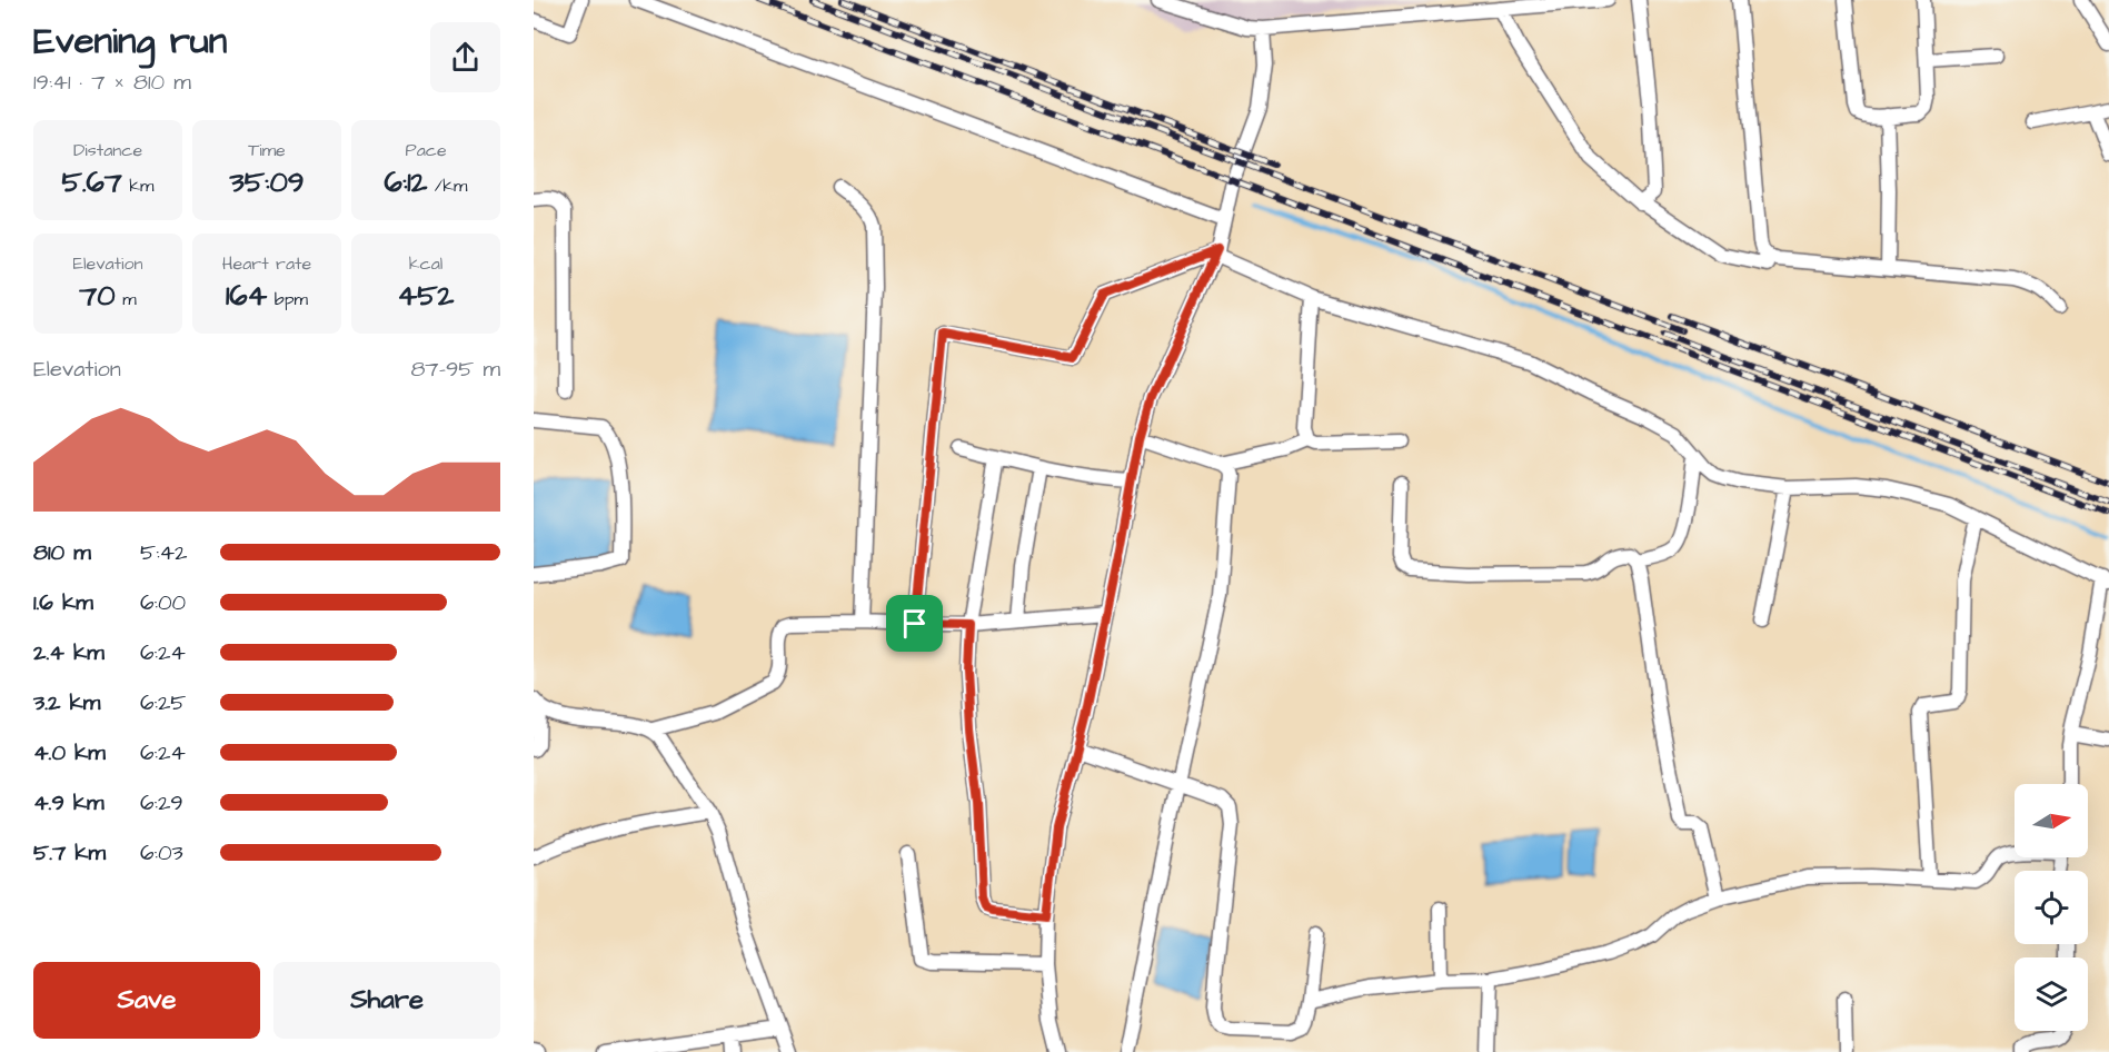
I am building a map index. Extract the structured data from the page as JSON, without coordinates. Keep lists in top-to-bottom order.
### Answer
{
  "north": "right",
  "page": {
    "heading": ["Evening run", "19:41 · 7 × 810 m"],
    "stats": [
      ["Distance", "5.67 km"],
      ["Time", "35:09"],
      ["Pace", "6:12 /km"],
      ["Elevation", "70 m"],
      ["Heart rate", "164 bpm"],
      ["kcal", "452"]
    ],
    "chart": ["Elevation", "87–95 m"],
    "list": [
      {
        "name": "810 m",
        "note": "5:42"
      },
      {
        "name": "1.6 km",
        "note": "6:00"
      },
      {
        "name": "2.4 km",
        "note": "6:24"
      },
      {
        "name": "3.2 km",
        "note": "6:25"
      },
      {
        "name": "4.0 km",
        "note": "6:24"
      },
      {
        "name": "4.9 km",
        "note": "6:29"
      },
      {
        "name": "5.7 km",
        "note": "6:03"
      }
    ],
    "buttons": ["Save", "Share"]
  }
}
